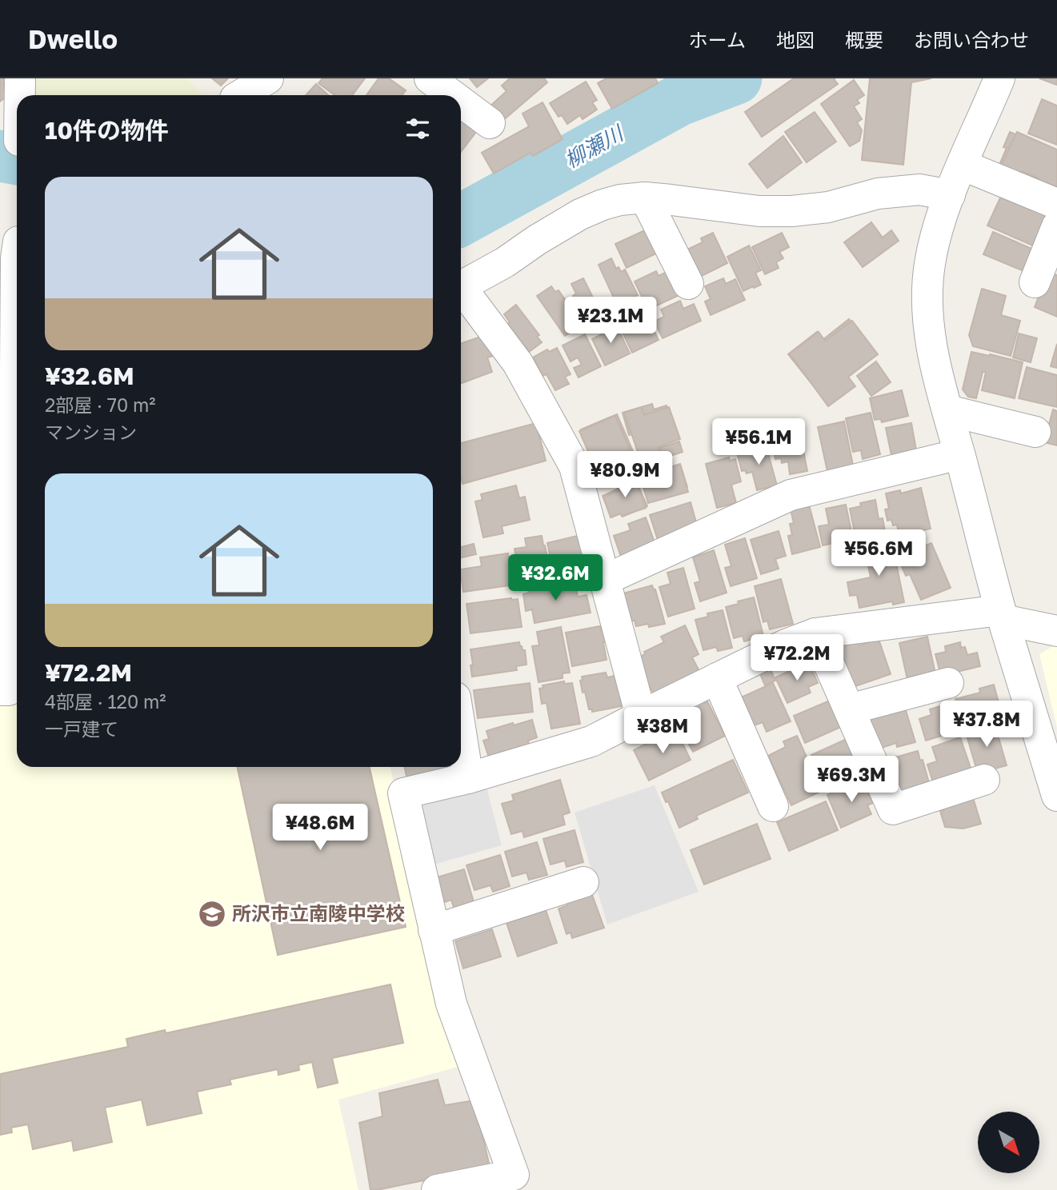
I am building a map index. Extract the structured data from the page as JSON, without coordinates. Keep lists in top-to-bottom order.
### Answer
{
  "water": ["柳瀬川"],
  "places": {
    "school or university": ["所沢市立南陵中学校"]
  },
  "north": "bottom right",
  "page": {
    "header": "Dwello",
    "nav": [
      "ホーム",
      "地図",
      "概要",
      "お問い合わせ"
    ],
    "heading": "10件の物件",
    "list": [
      {
        "name": "¥32.6M",
        "note": "2部屋 · 70 m² · マンション"
      },
      {
        "name": "¥72.2M",
        "note": "4部屋 · 120 m² · 一戸建て"
      }
    ],
    "price": [
      "¥23.1M",
      "¥56.1M",
      "¥80.9M",
      "¥56.6M",
      "¥32.6M",
      "¥72.2M",
      "¥37.8M",
      "¥38M",
      "¥69.3M",
      "¥48.6M"
    ]
  }
}
